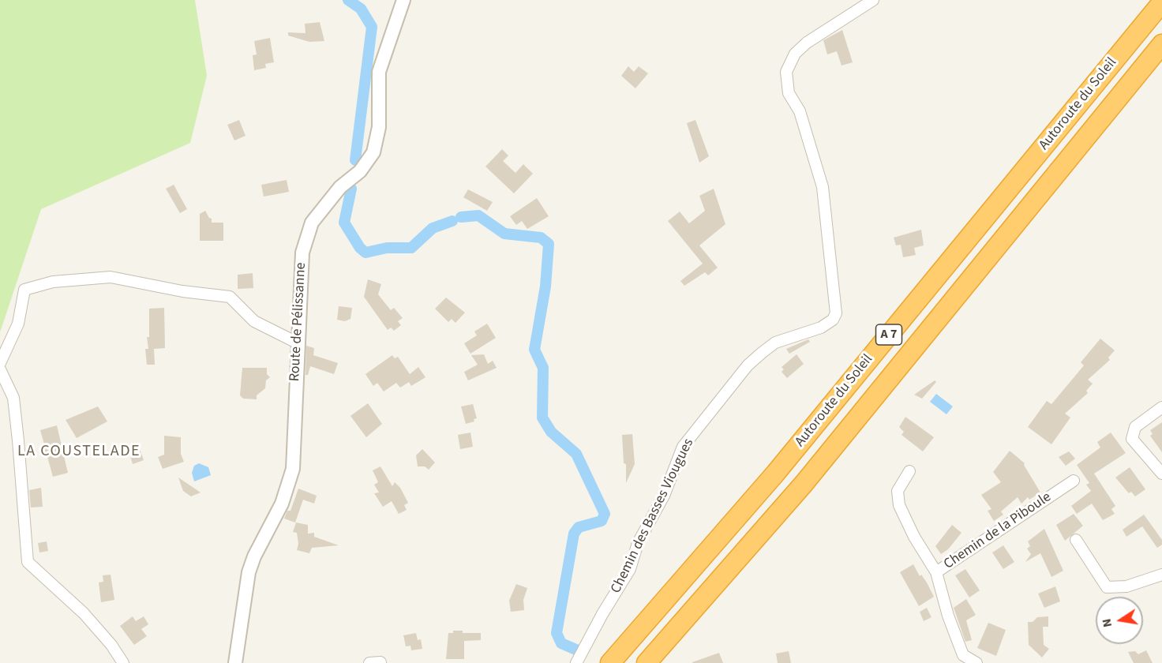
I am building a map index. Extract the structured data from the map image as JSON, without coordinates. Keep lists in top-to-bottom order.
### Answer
{
  "streets": {
    "highway": ["Autoroute du Soleil", "A 7"],
    "street": ["Route de Pélissanne", "Chemin des Basses Viougues", "Chemin de la Piboule"]
  },
  "districts": ["LA COUSTELADE"],
  "north": "left"
}
